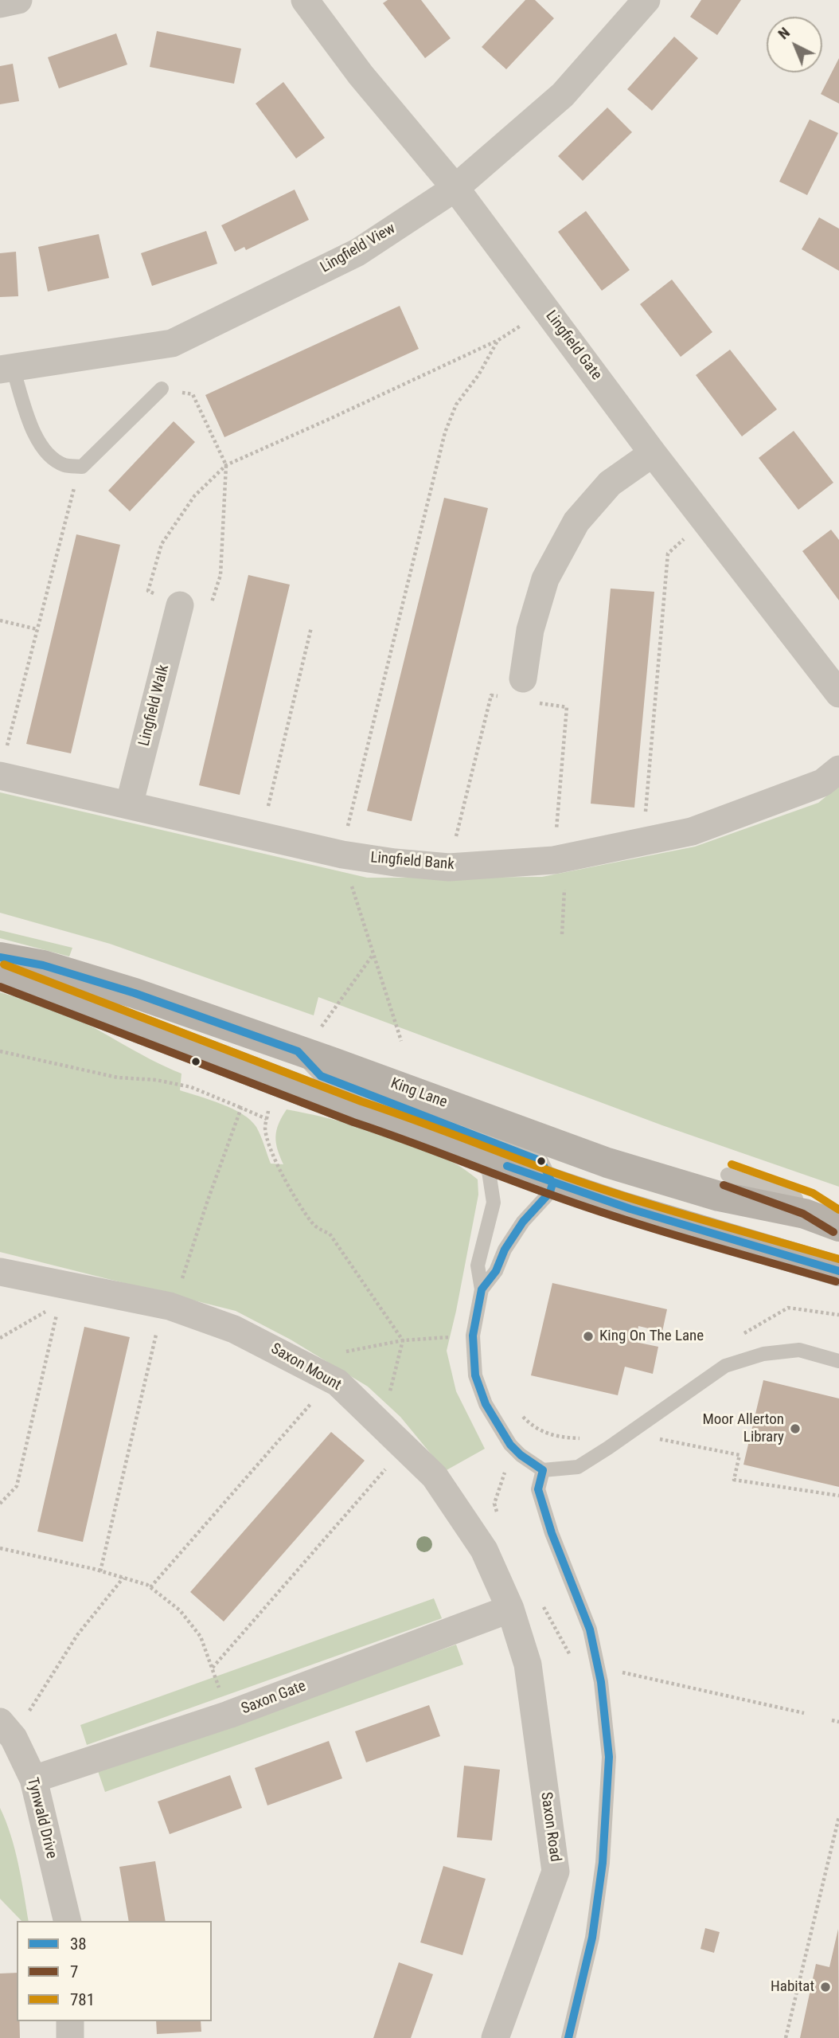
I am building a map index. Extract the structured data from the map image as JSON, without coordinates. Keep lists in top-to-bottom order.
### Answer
{
  "streets": {
    "street": [
      "Lingfield View",
      "Lingfield Gate",
      "Lingfield Walk",
      "Lingfield Bank",
      "King Lane",
      "Saxon Mount",
      "Saxon Gate",
      "Tynwald Drive",
      "Saxon Road"
    ]
  },
  "crossings": [
    ["Lingfield View", "Lingfield Gate"],
    ["Lingfield Walk", "Lingfield Bank"],
    ["Saxon Mount", "Saxon Gate"],
    ["Saxon Mount", "Saxon Road"],
    ["Saxon Gate", "Tynwald Drive"],
    ["Saxon Gate", "Saxon Road"]
  ],
  "places": ["King On The Lane", "Moor Allerton Library", "Habitat"],
  "lines": ["transit line 38", "transit line 781", "transit line 7"],
  "legend": ["38", "7", "781"],
  "north": "top left"
}
